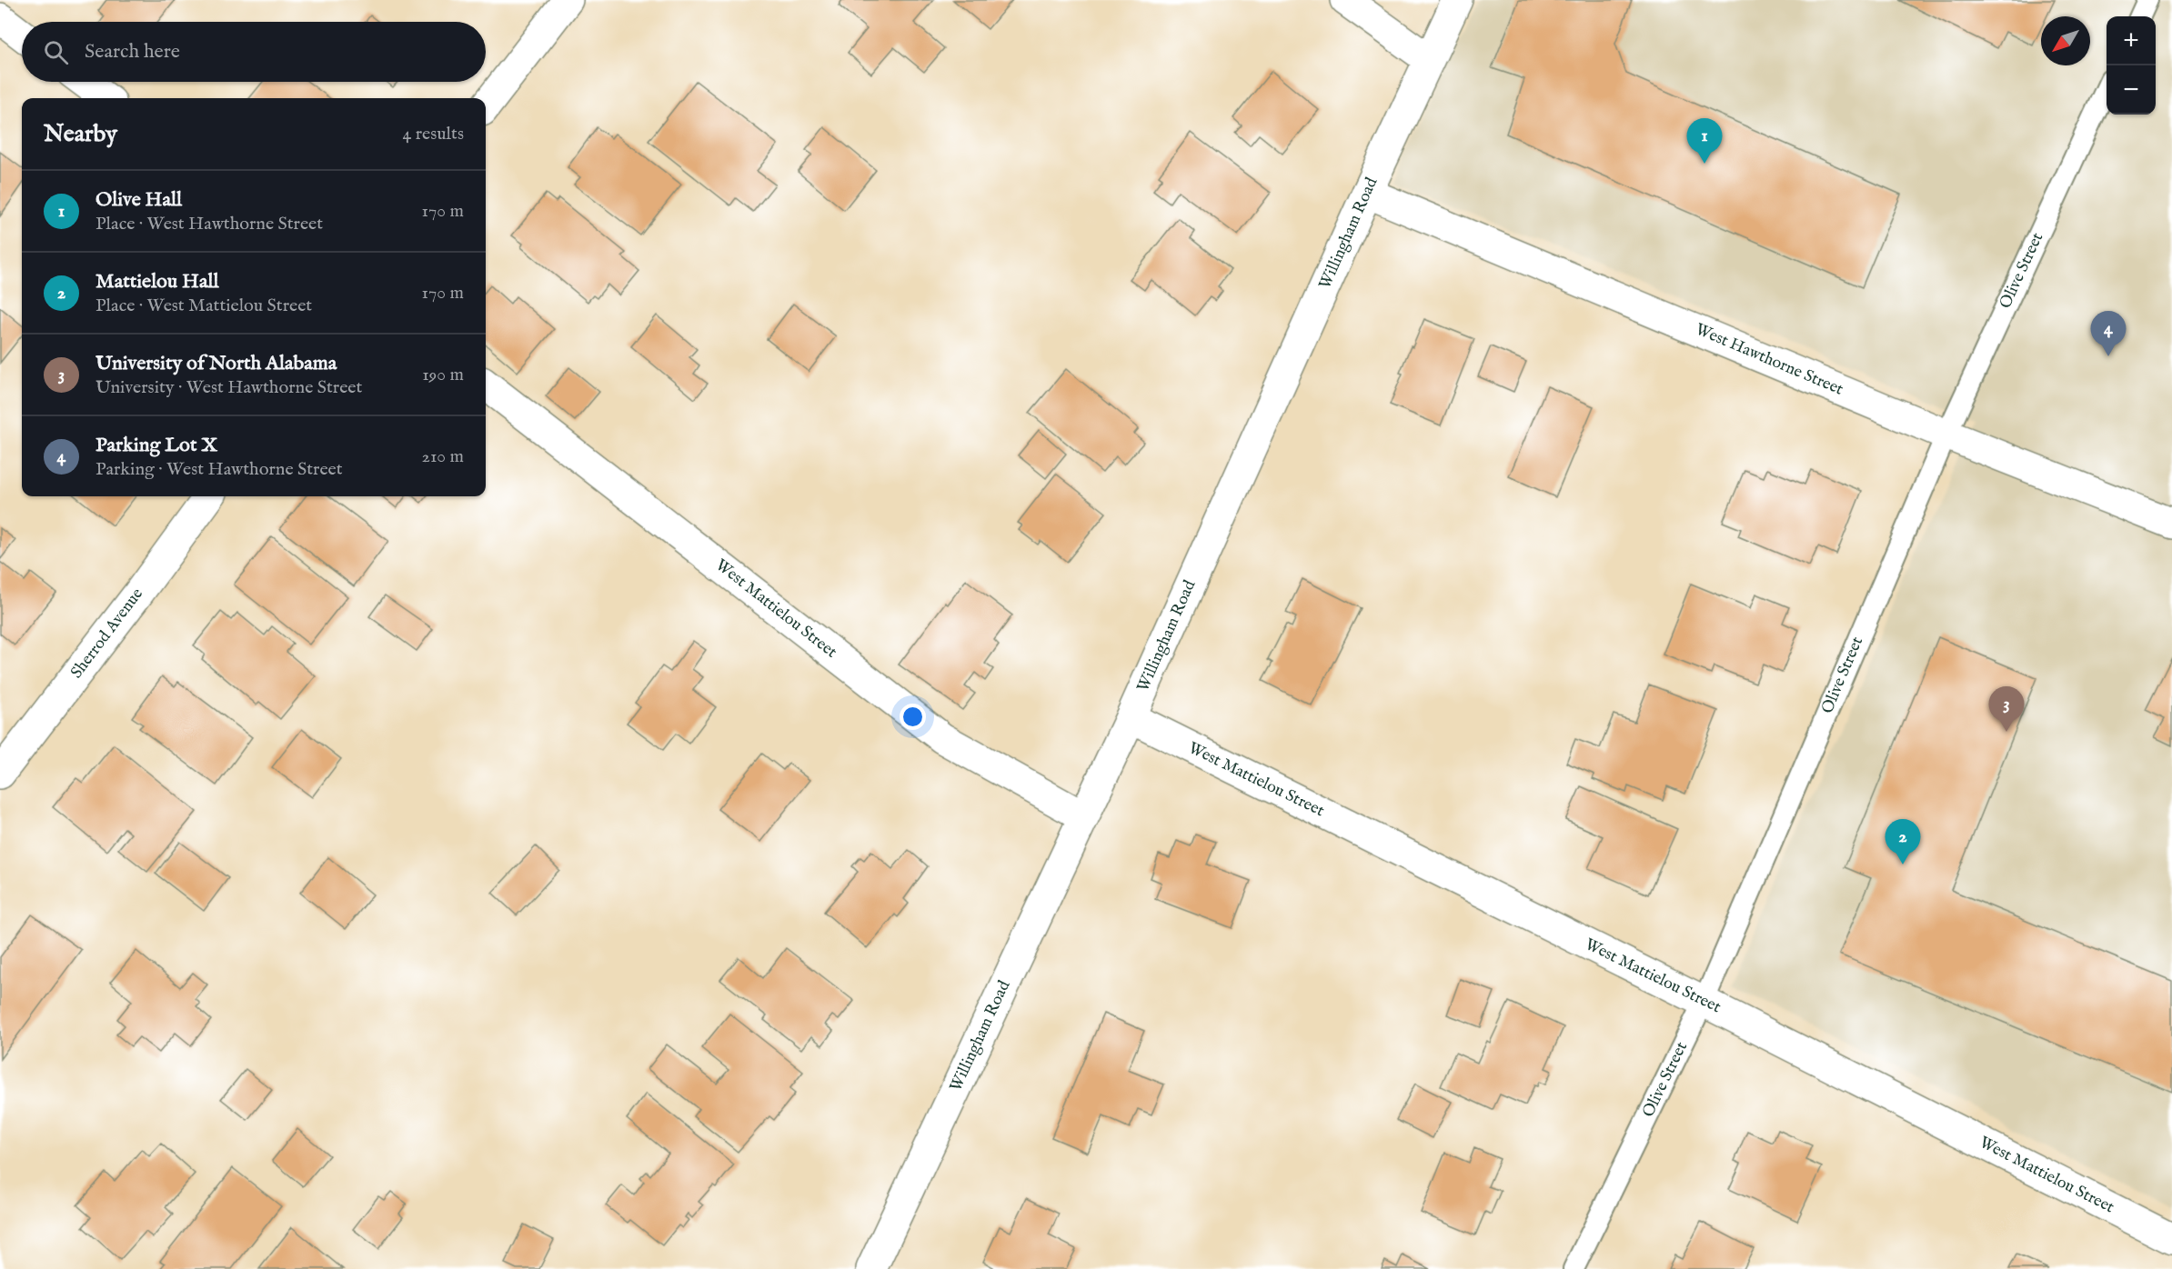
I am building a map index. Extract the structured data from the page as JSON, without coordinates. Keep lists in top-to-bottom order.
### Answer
{
  "streets": {
    "street": [
      "Willingham Road",
      "West Hawthorne Street",
      "West Mattielou Street",
      "Sherrod Avenue"
    ],
    "lane": ["Olive Street"]
  },
  "crossings": [
    ["Willingham Road", "West Hawthorne Street"],
    ["Willingham Road", "West Mattielou Street"],
    ["Olive Street", "West Hawthorne Street"],
    ["Olive Street", "West Mattielou Street"]
  ],
  "north": "bottom left",
  "page": {
    "map_buttons": ["+", "−"],
    "search": "Search here",
    "heading": ["Nearby", "4 results"],
    "pins": [
      "1",
      "4",
      "3",
      "2"
    ],
    "list": [
      {
        "mark": "1",
        "name": "Olive Hall",
        "note": "Place · West Hawthorne Street",
        "value": "170 m"
      },
      {
        "mark": "2",
        "name": "Mattielou Hall",
        "note": "Place · West Mattielou Street",
        "value": "170 m"
      },
      {
        "mark": "3",
        "name": "University of North Alabama",
        "note": "University · West Hawthorne Street",
        "value": "190 m"
      },
      {
        "mark": "4",
        "name": "Parking Lot X",
        "note": "Parking · West Hawthorne Street",
        "value": "210 m"
      }
    ]
  }
}
